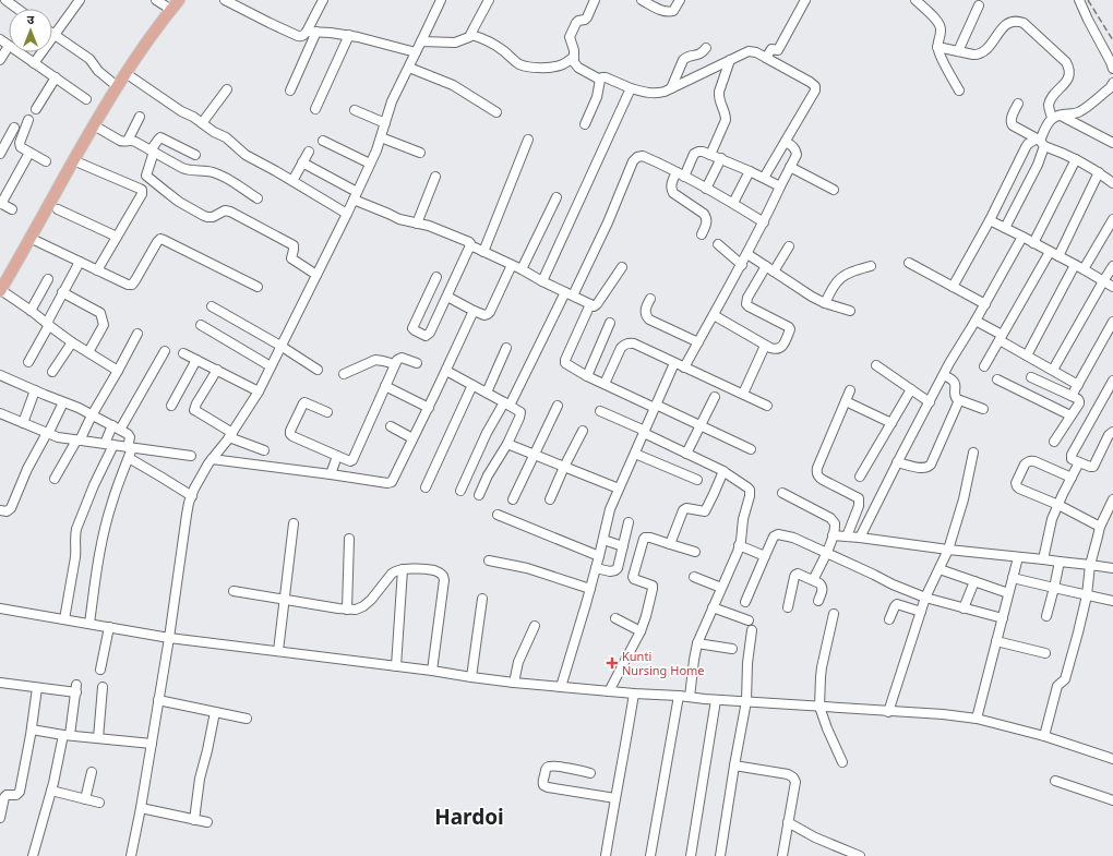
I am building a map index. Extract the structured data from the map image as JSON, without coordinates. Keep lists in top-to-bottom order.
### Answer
{
  "districts": ["Hardoi"],
  "places": {
    "health": ["Kunti Nursing Home"]
  },
  "north": "top"
}
